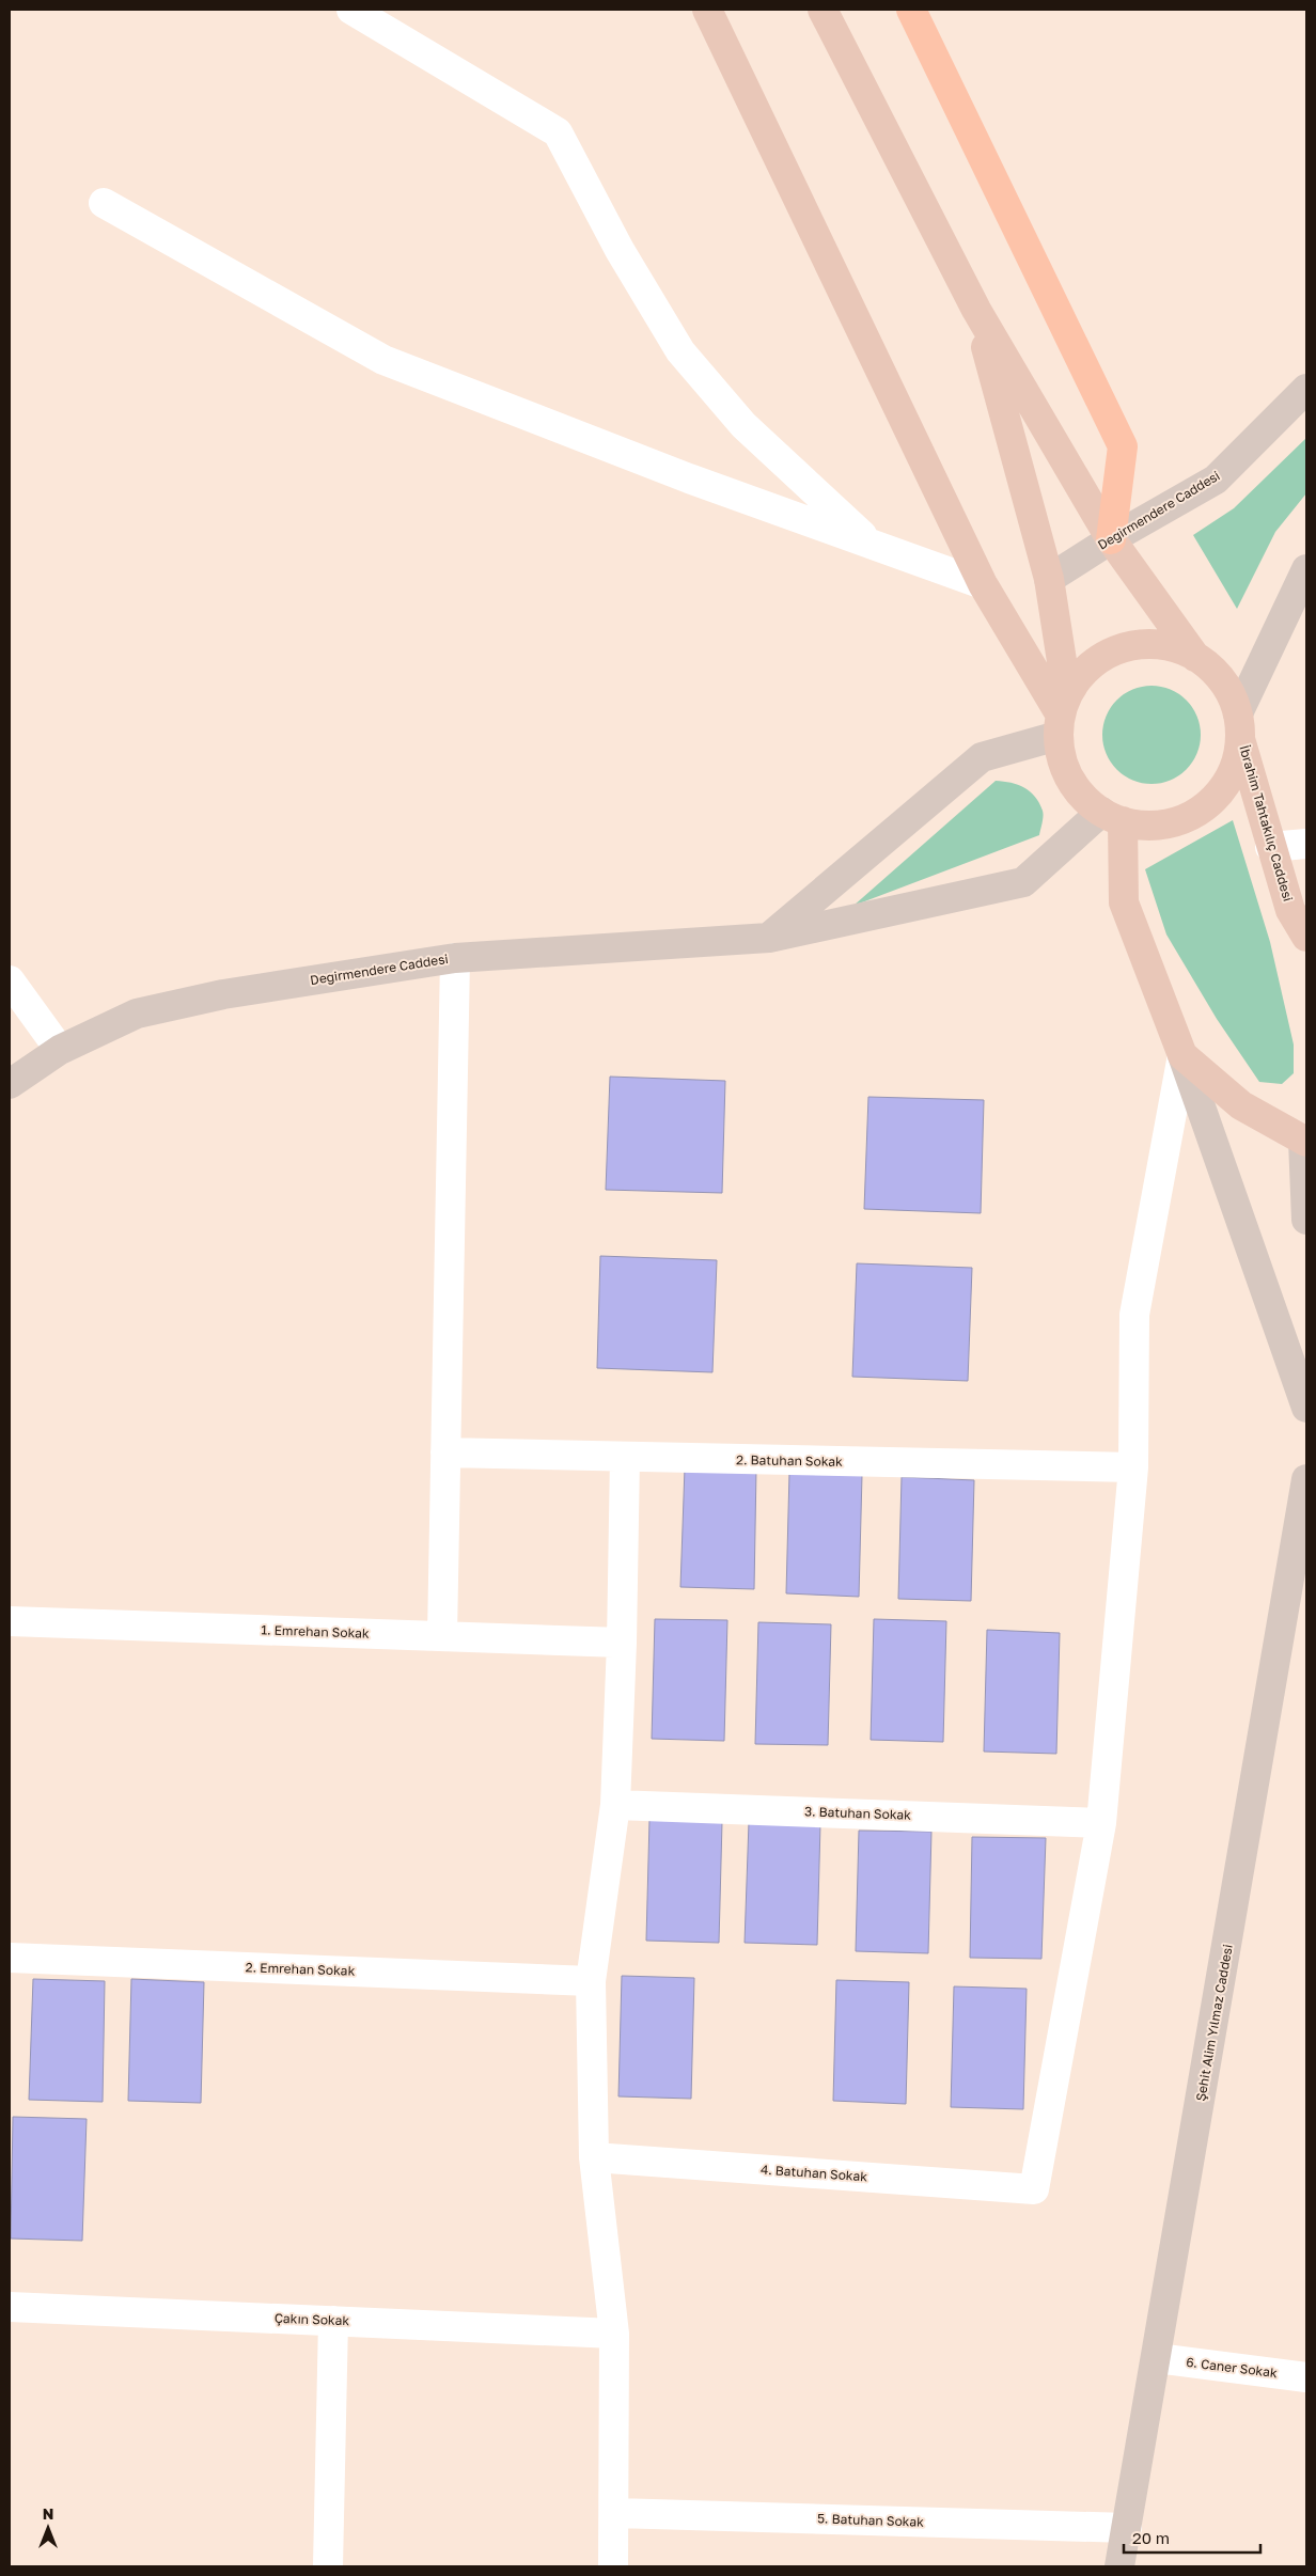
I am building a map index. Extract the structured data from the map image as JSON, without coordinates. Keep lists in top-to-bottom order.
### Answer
{
  "streets": {
    "main road": ["İbrahim Tahtakılıç Caddesi"],
    "street": [
      "Değirmendere Caddesi",
      "2. Batuhan Sokak",
      "1. Emrehan Sokak",
      "3. Batuhan Sokak",
      "2. Emrehan Sokak",
      "Şehit Alim Yılmaz Caddesi",
      "4. Batuhan Sokak",
      "Çakın Sokak",
      "6. Caner Sokak",
      "5. Batuhan Sokak"
    ]
  },
  "crossings": [
    ["Değirmendere Caddesi", "İbrahim Tahtakılıç Caddesi"],
    ["3. Batuhan Sokak", "4. Batuhan Sokak"],
    ["Şehit Alim Yılmaz Caddesi", "6. Caner Sokak"],
    ["Şehit Alim Yılmaz Caddesi", "5. Batuhan Sokak"]
  ],
  "scale_bar": "20 m",
  "north": "top"
}
